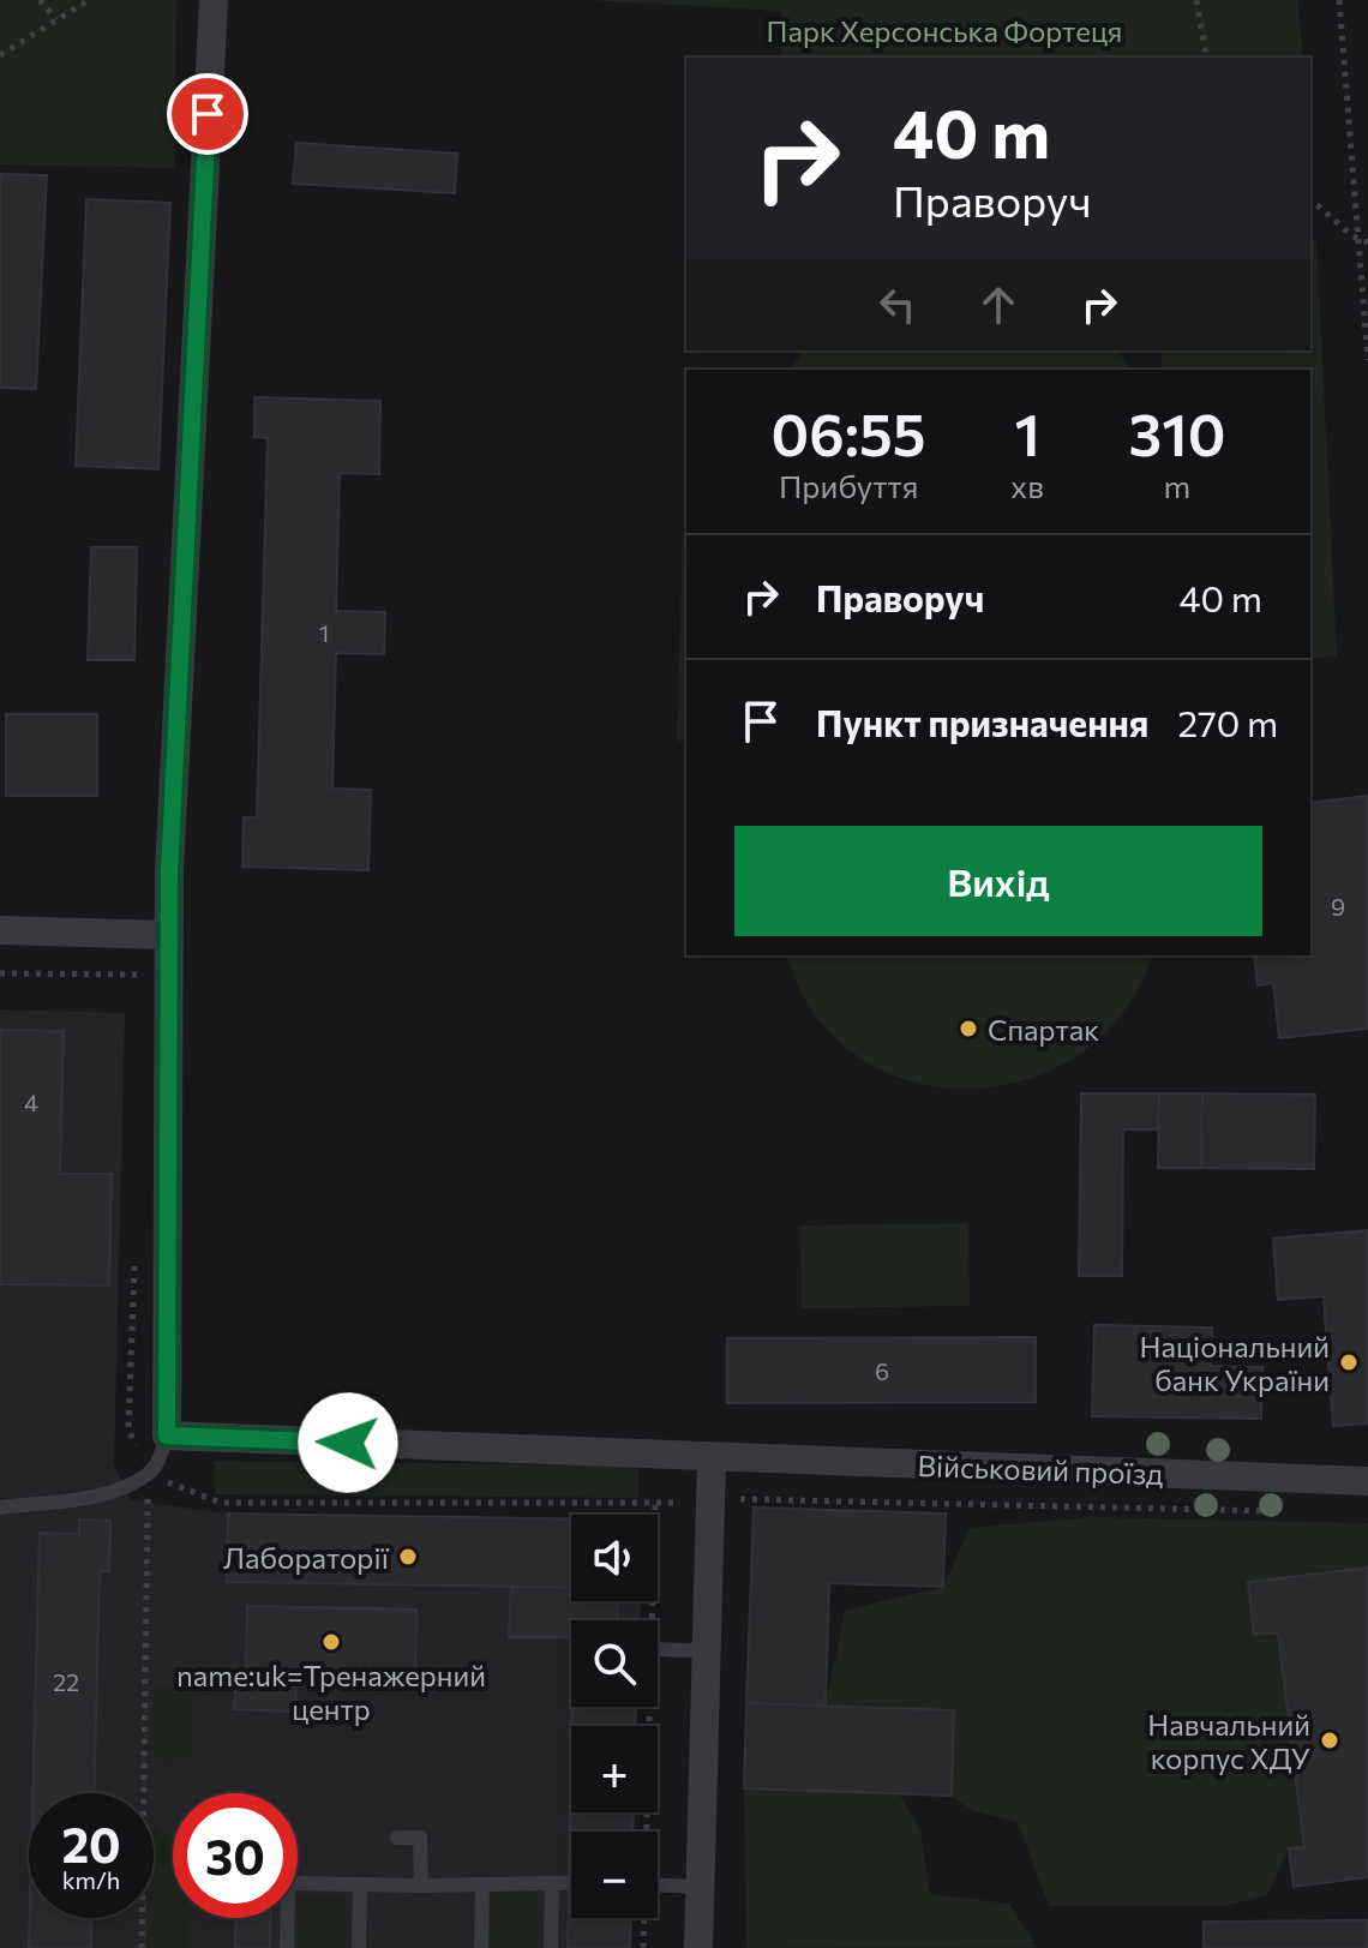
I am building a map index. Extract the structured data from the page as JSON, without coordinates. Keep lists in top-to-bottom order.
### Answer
{
  "streets": {
    "street": ["Військовий проїзд"]
  },
  "parks": ["Парк Херсонська Фортеця"],
  "places": [
    "Спартак",
    "Національний банк України",
    "Лабораторії",
    "name:uk=Тренажерний центр",
    "Навчальний корпус ХДУ"
  ],
  "house_numbers": [
    "1",
    "9",
    "4",
    "6",
    "22"
  ],
  "page": {
    "turn": ["40 m", "Праворуч"],
    "eta": [
      "06:55",
      "Прибуття",
      "1",
      "хв",
      "310",
      "m"
    ],
    "list": [
      {
        "name": "Праворуч",
        "value": "40 m"
      },
      {
        "name": "Пункт призначення",
        "value": "270 m"
      }
    ],
    "buttons": "Вихід",
    "map_buttons": ["+", "−"],
    "speed": "20 km/h",
    "limit": "30"
  }
}
